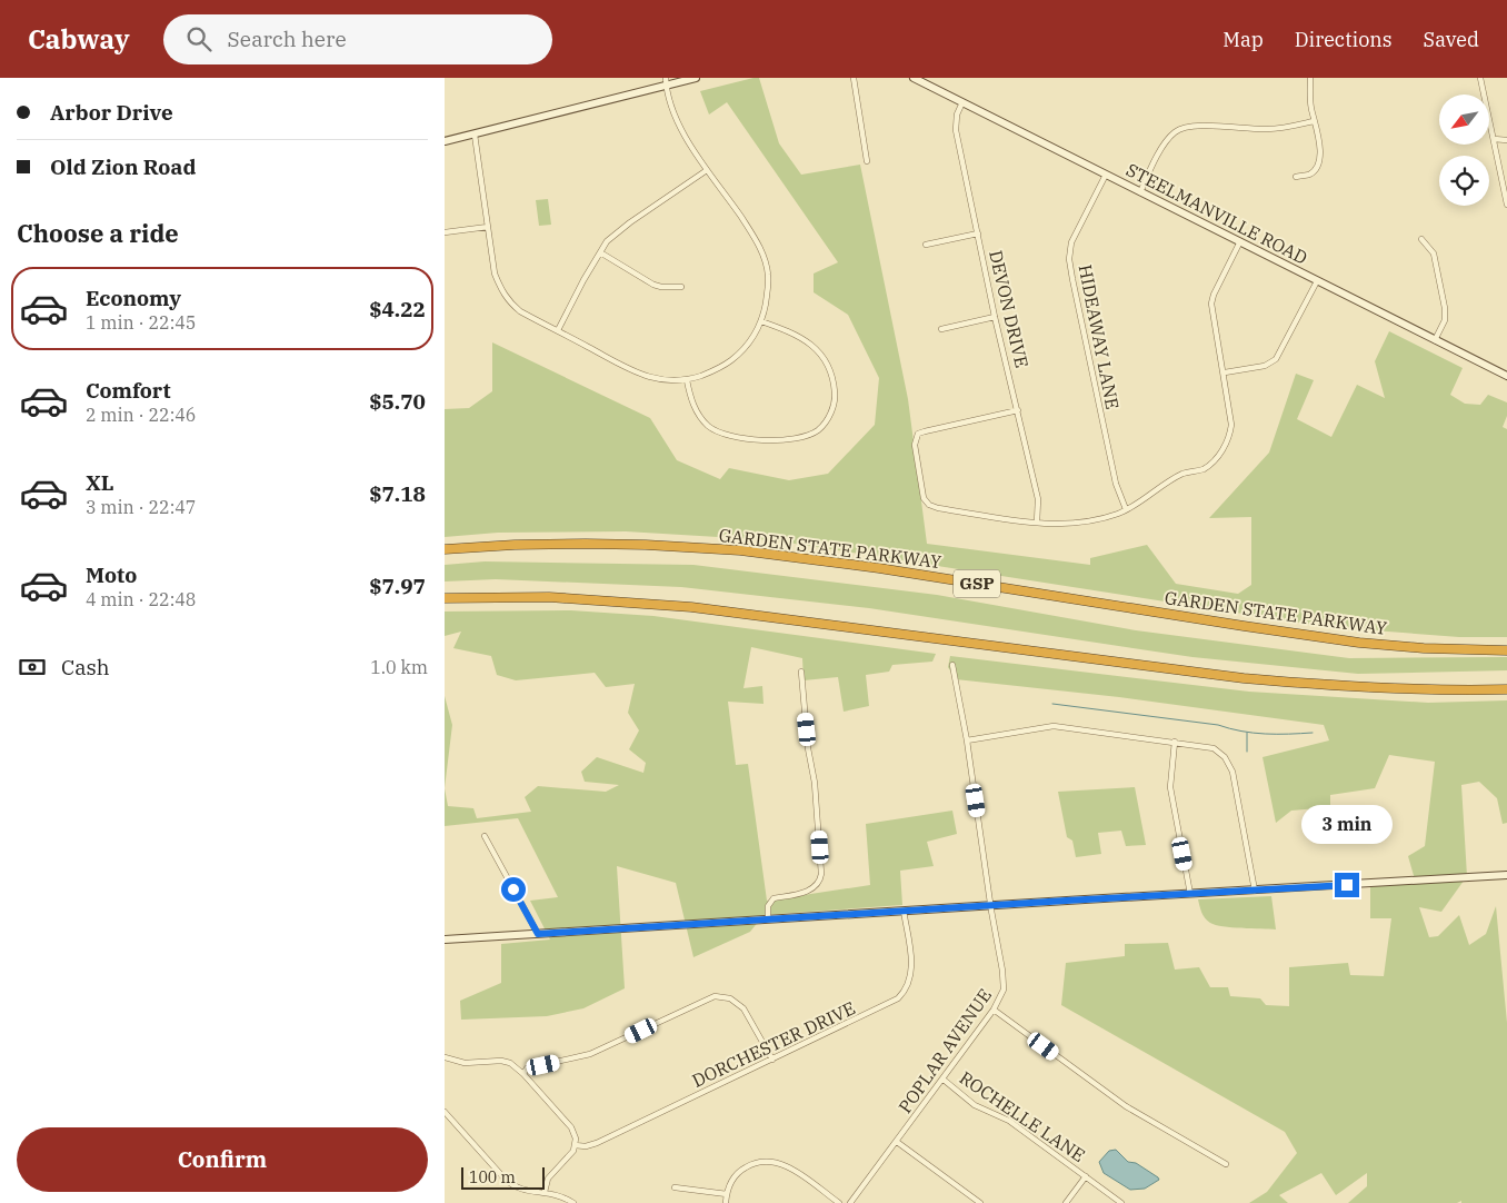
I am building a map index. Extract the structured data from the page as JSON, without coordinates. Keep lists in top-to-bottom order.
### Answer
{
  "streets": {
    "highway": ["GARDEN STATE PARKWAY", "GSP"],
    "street": [
      "STEELMANVILLE ROAD",
      "DEVON DRIVE",
      "HIDEAWAY LANE",
      "DORCHESTER DRIVE",
      "POPLAR AVENUE",
      "ROCHELLE LANE"
    ]
  },
  "crossings": [
    ["STEELMANVILLE ROAD", "DEVON DRIVE"],
    ["STEELMANVILLE ROAD", "HIDEAWAY LANE"],
    ["POPLAR AVENUE", "ROCHELLE LANE"]
  ],
  "scale_bar": "100 m",
  "north": "bottom left",
  "page": {
    "header": "Cabway",
    "search": "Search here",
    "nav": ["Map", "Directions", "Saved"],
    "banner": ["Arbor Drive", "Old Zion Road"],
    "heading": "Choose a ride",
    "list": [
      {
        "name": "Economy",
        "note": "1 min · 22:45",
        "value": "$4.22"
      },
      {
        "name": "Comfort",
        "note": "2 min · 22:46",
        "value": "$5.70"
      },
      {
        "name": "XL",
        "note": "3 min · 22:47",
        "value": "$7.18"
      },
      {
        "name": "Moto",
        "note": "4 min · 22:48",
        "value": "$7.97"
      }
    ],
    "pay": ["Cash", "1.0 km"],
    "bubble": "3 min",
    "buttons": "Confirm",
    "scale": "100 m"
  }
}
